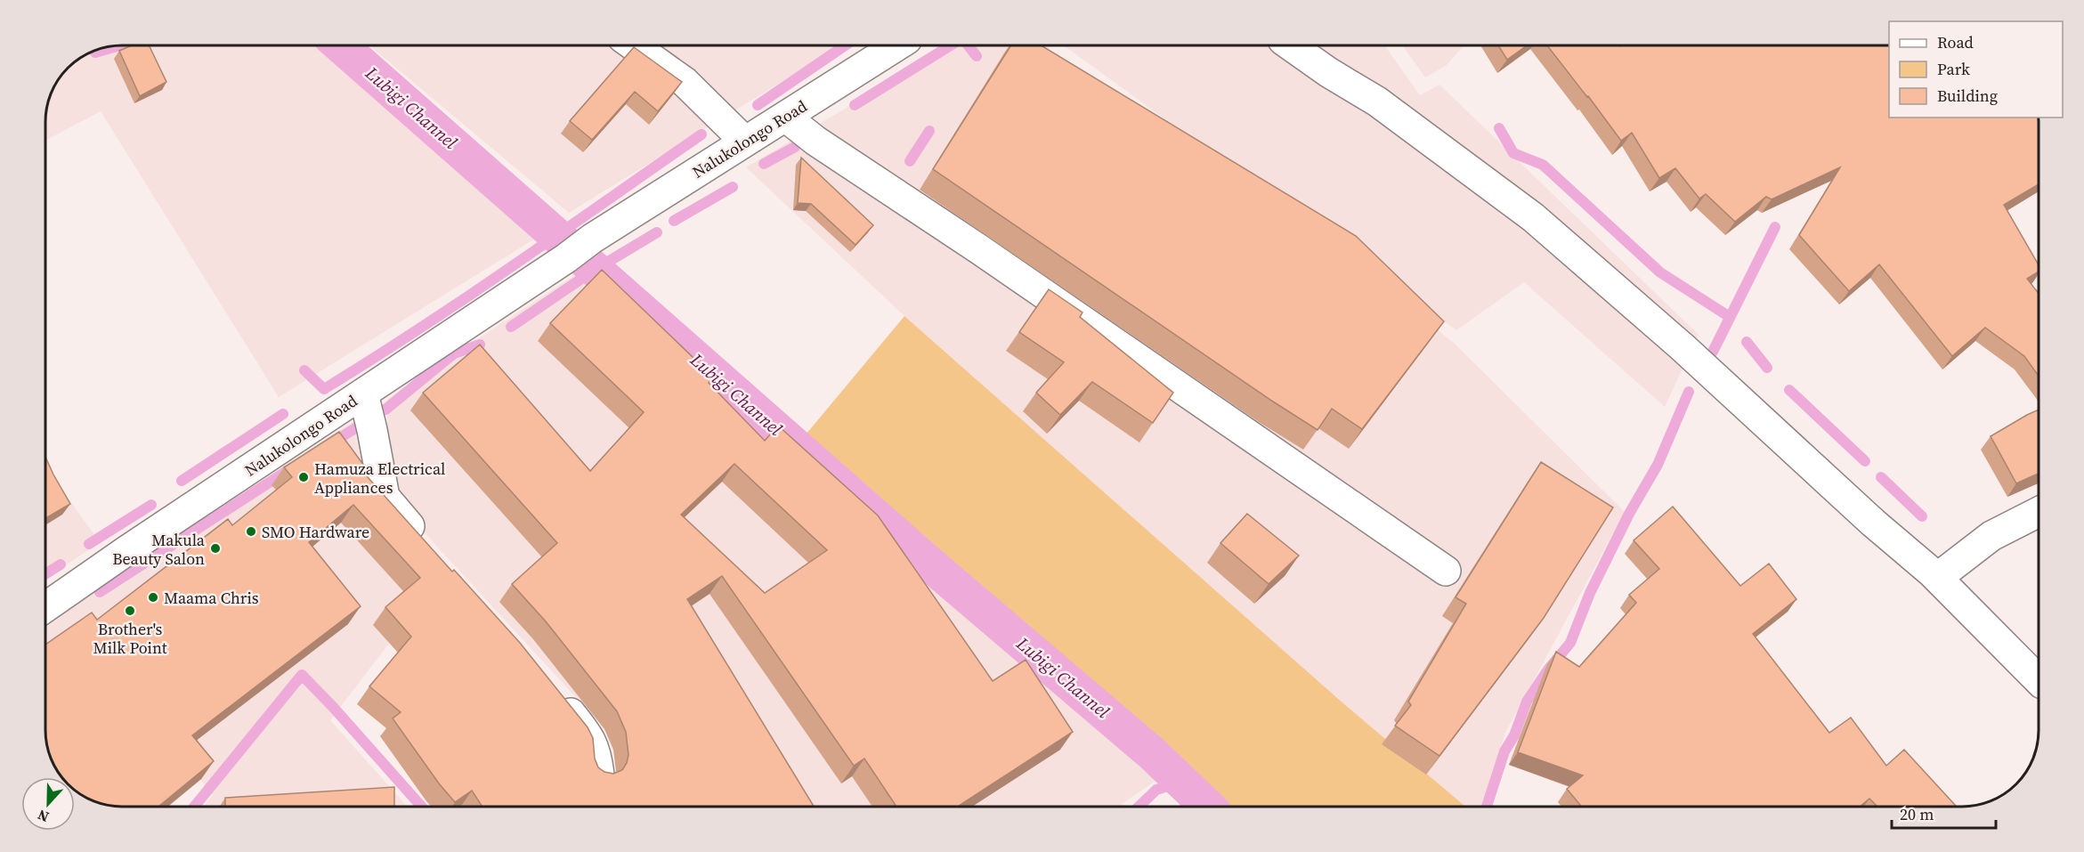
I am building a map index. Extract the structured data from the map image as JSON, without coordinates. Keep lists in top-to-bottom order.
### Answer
{
  "streets": {
    "street": ["Nalukolongo Road"]
  },
  "water": ["Lubigi Channel"],
  "places": [
    "Hamuza Electrical Appliances",
    "SMO Hardware",
    "Makula Beauty Salon",
    "Maama Chris",
    "Brother's Milk Point"
  ],
  "legend": ["Road", "Park", "Building"],
  "scale_bar": "20 m",
  "north": "bottom"
}
